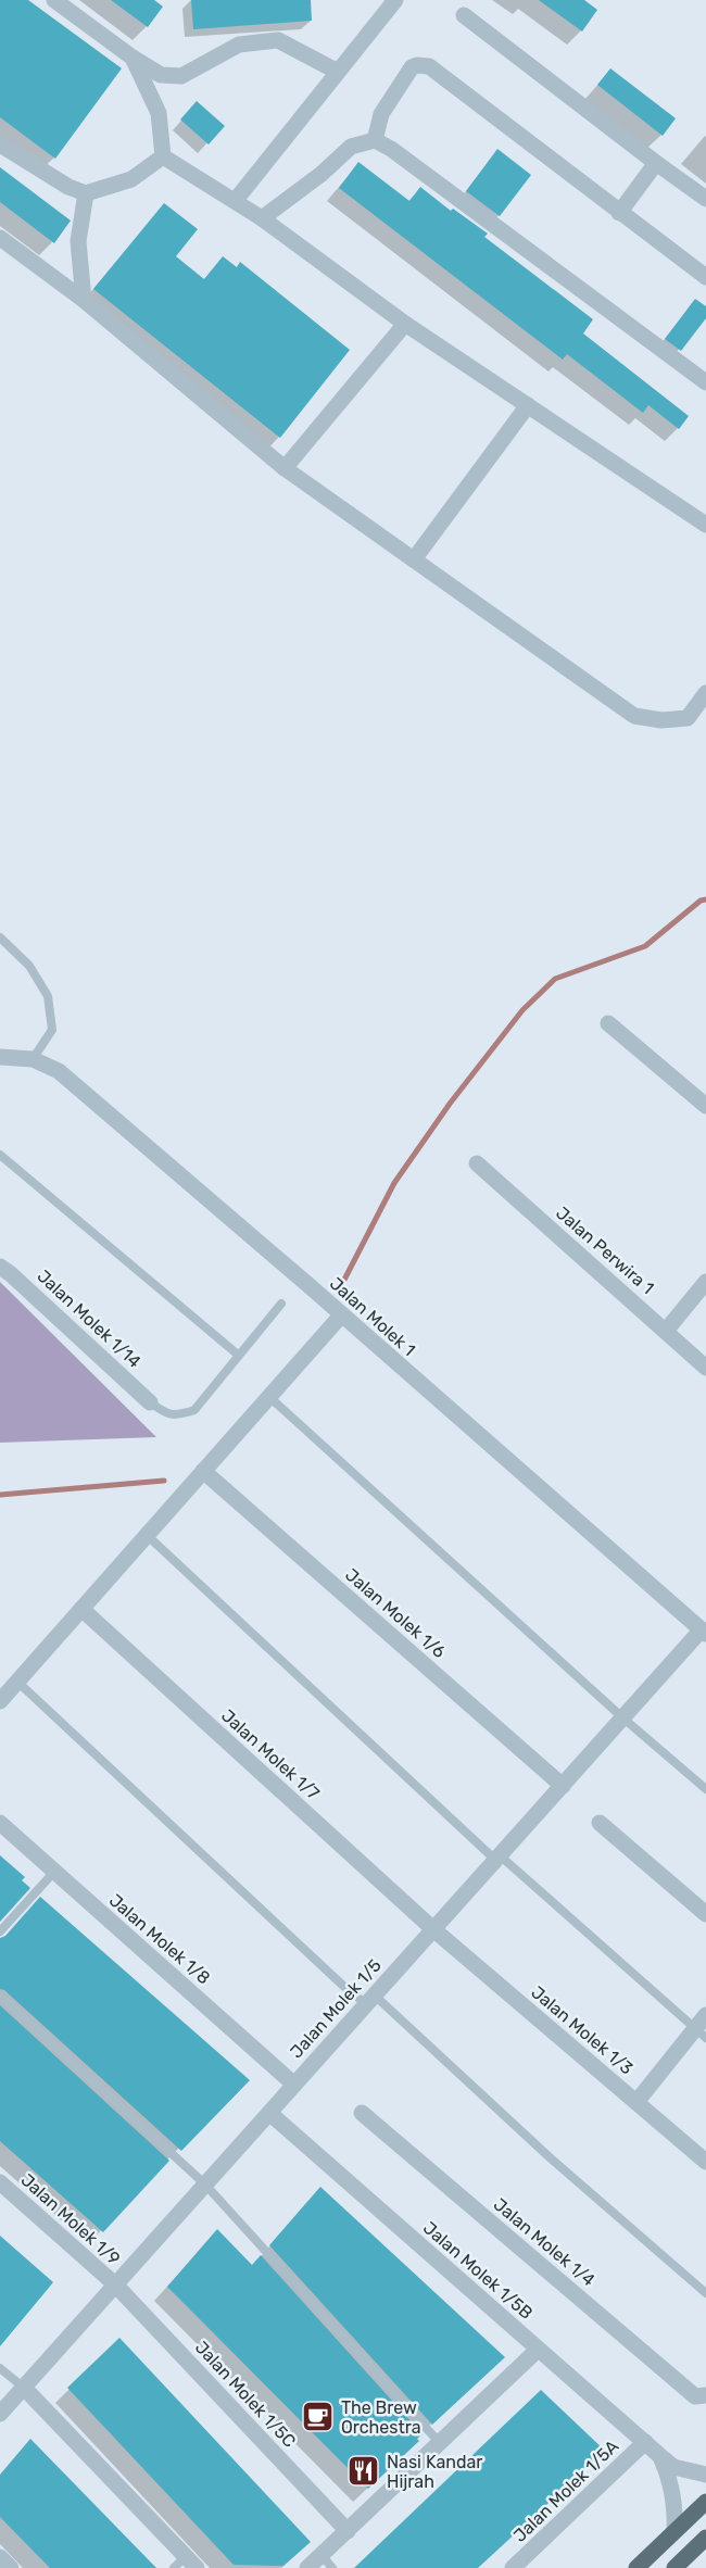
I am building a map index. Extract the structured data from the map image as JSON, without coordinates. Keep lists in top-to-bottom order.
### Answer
{
  "streets": {
    "street": [
      "Jalan Perwira 1",
      "Jalan Molek 1",
      "Jalan Molek 1/14",
      "Jalan Molek 1/6",
      "Jalan Molek 1/7",
      "Jalan Molek 1/8",
      "Jalan Molek 1/5",
      "Jalan Molek 1/3",
      "Jalan Molek 1/9",
      "Jalan Molek 1/4",
      "Jalan Molek 1/5B",
      "Jalan Molek 1/5C",
      "Jalan Molek 1/5A"
    ]
  },
  "crossings": [
    ["Jalan Molek 1", "Jalan Molek 1/5"],
    ["Jalan Molek 1/6", "Jalan Molek 1/5"],
    ["Jalan Molek 1/7", "Jalan Molek 1/5"],
    ["Jalan Molek 1/7", "Jalan Molek 1/3"],
    ["Jalan Molek 1/8", "Jalan Molek 1/5"],
    ["Jalan Molek 1/5", "Jalan Molek 1/3"],
    ["Jalan Molek 1/5", "Jalan Molek 1/9"],
    ["Jalan Molek 1/5", "Jalan Molek 1/5B"],
    ["Jalan Molek 1/5", "Jalan Molek 1/5C"],
    ["Jalan Molek 1/9", "Jalan Molek 1/5C"],
    ["Jalan Molek 1/5B", "Jalan Molek 1/5A"]
  ],
  "places": {
    "cafe": ["The Brew Orchestra"],
    "restaurant": ["Nasi Kandar Hijrah"]
  }
}
